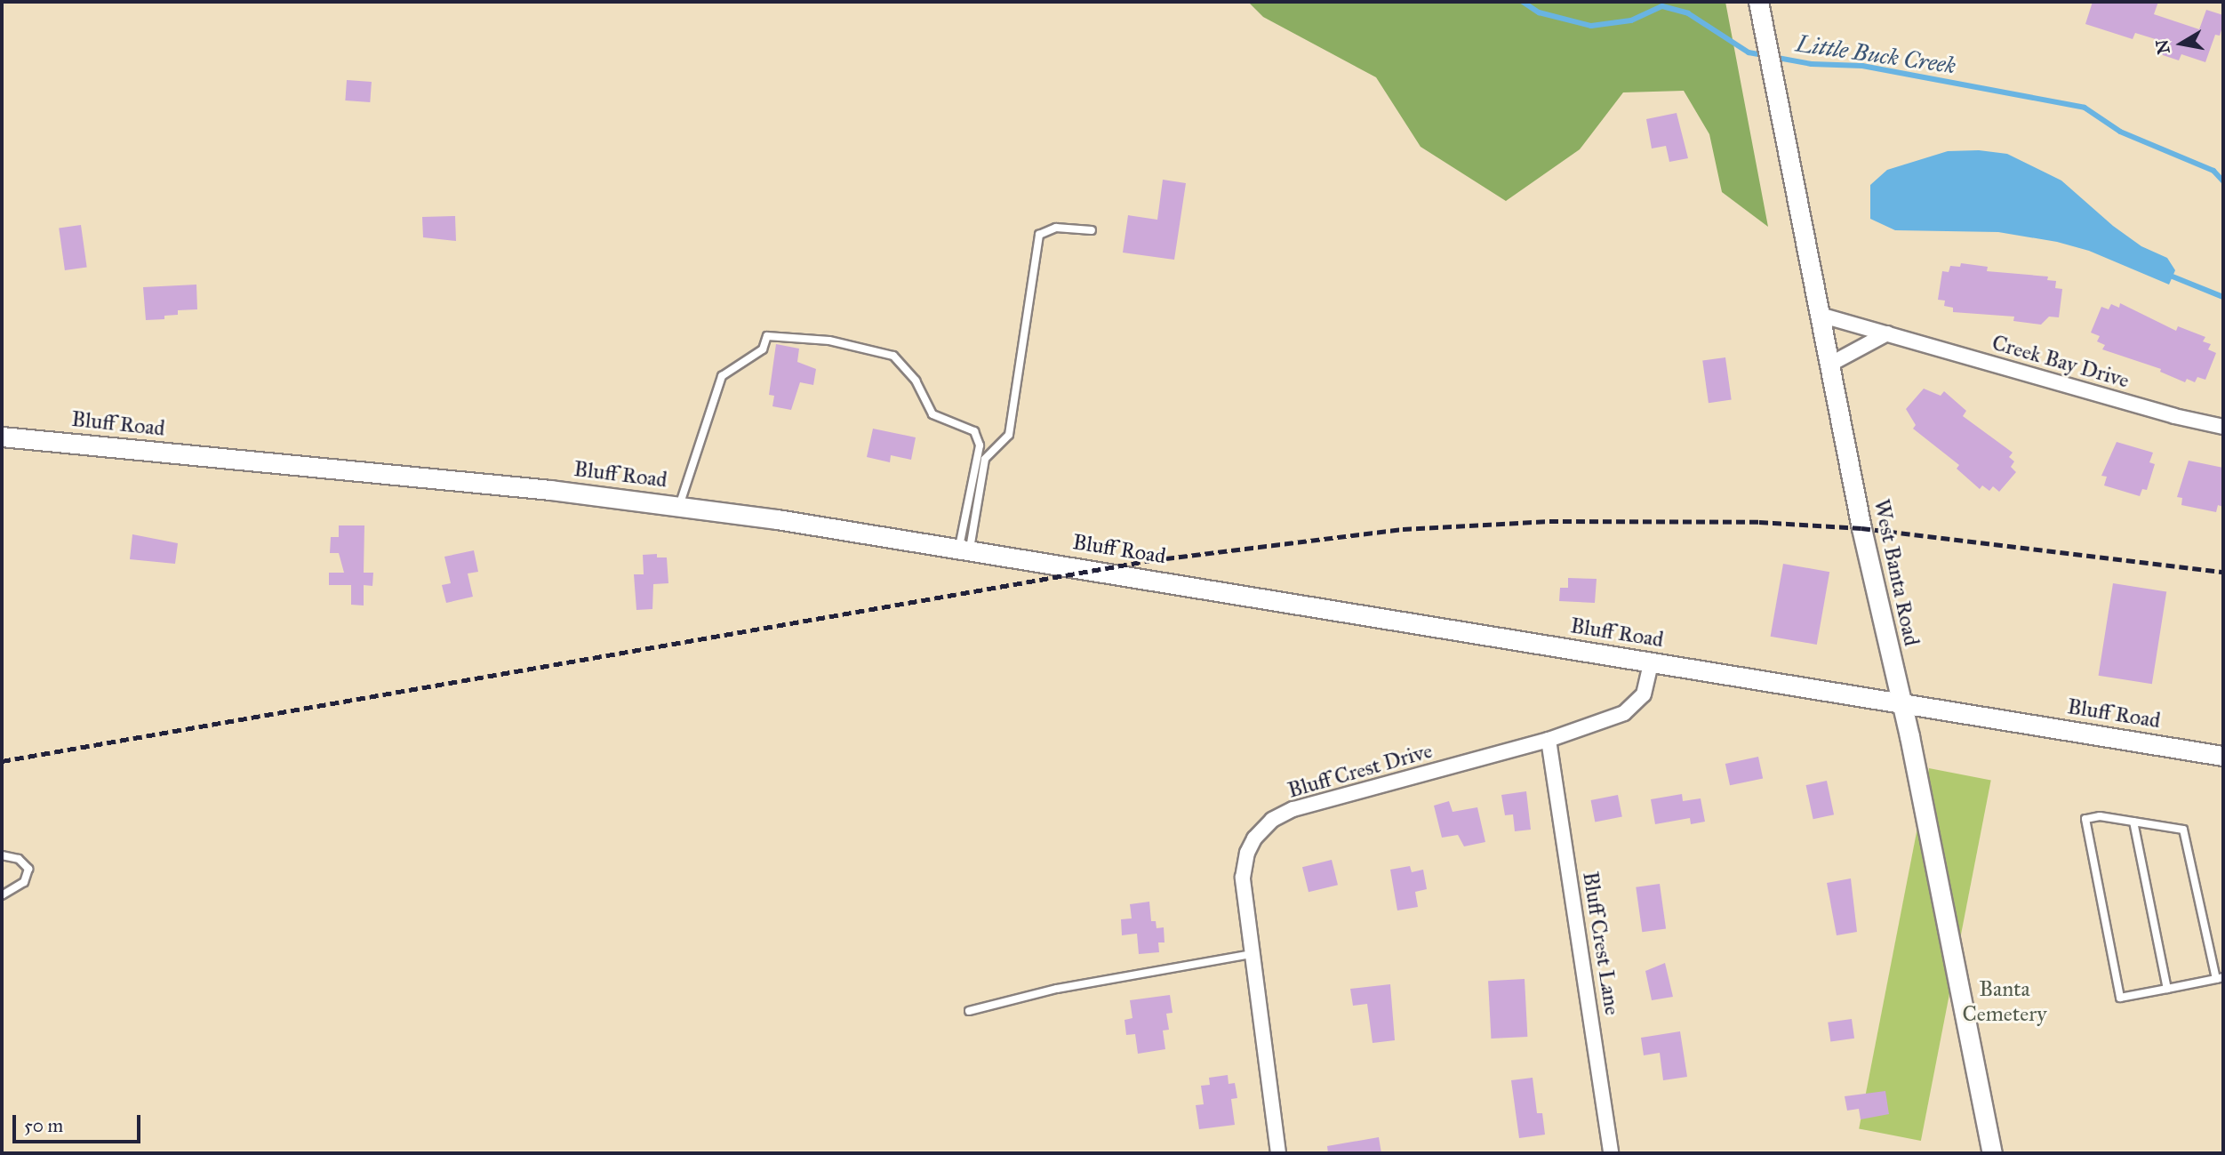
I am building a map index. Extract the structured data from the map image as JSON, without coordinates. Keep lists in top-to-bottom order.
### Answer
{
  "streets": {
    "main road": ["Bluff Road", "West Banta Road"],
    "street": ["Creek Bay Drive", "Bluff Crest Drive", "Bluff Crest Lane"]
  },
  "crossings": [
    ["Creek Bay Drive", "West Banta Road"],
    ["Bluff Road", "West Banta Road"],
    ["Bluff Road", "Bluff Crest Drive"],
    ["Bluff Crest Drive", "Bluff Crest Lane"]
  ],
  "water": ["Little Buck Creek"],
  "parks": ["Banta Cemetery"],
  "scale_bar": "50 m",
  "north": "left"
}
